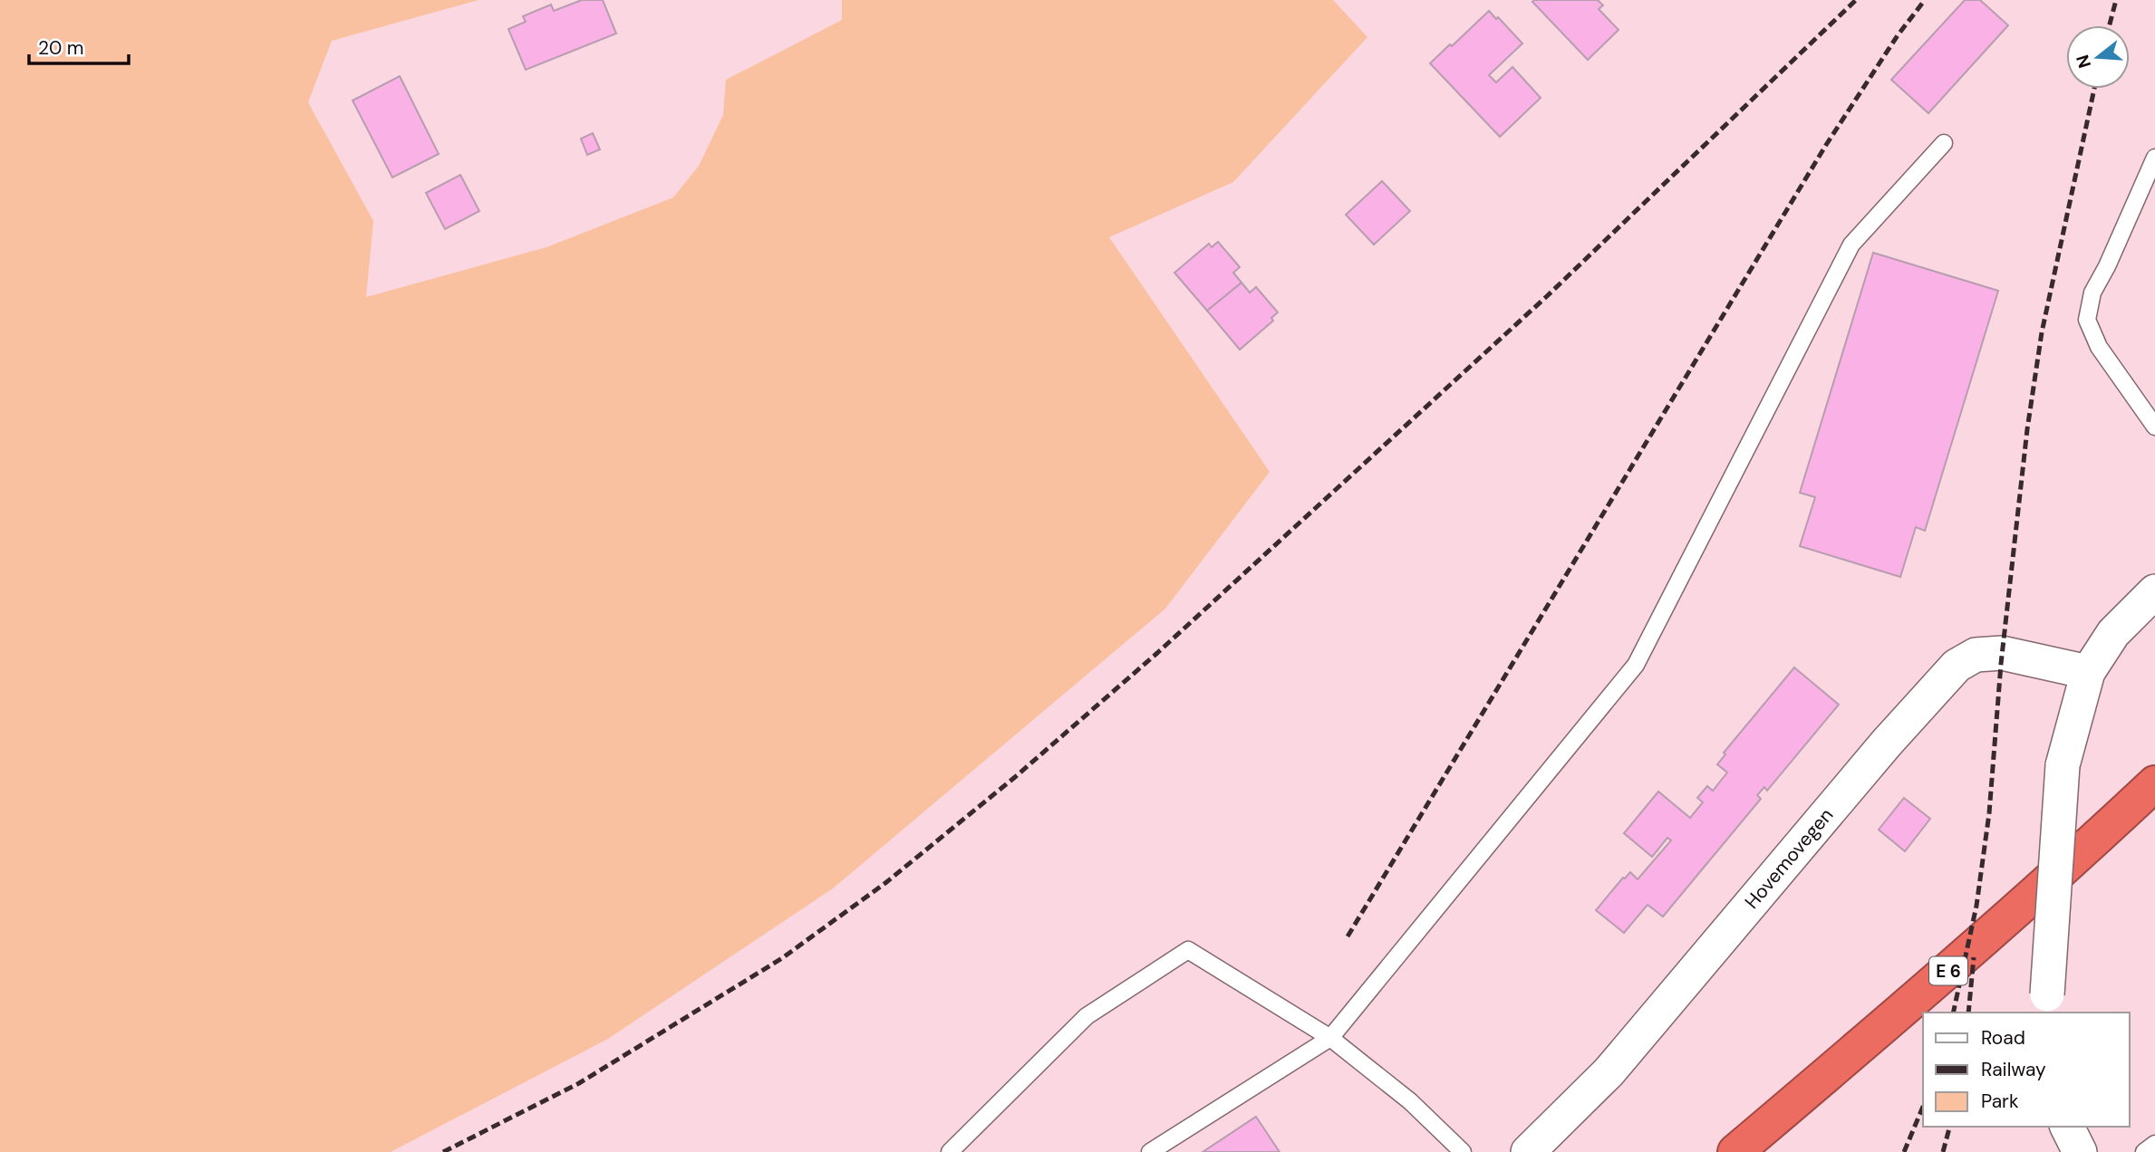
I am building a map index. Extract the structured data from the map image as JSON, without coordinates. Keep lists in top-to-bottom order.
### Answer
{
  "streets": {
    "highway": ["E 6"],
    "street": ["Hovemovegen"]
  },
  "legend": ["Road", "Railway", "Park"],
  "scale_bar": "20 m",
  "north": "left"
}
